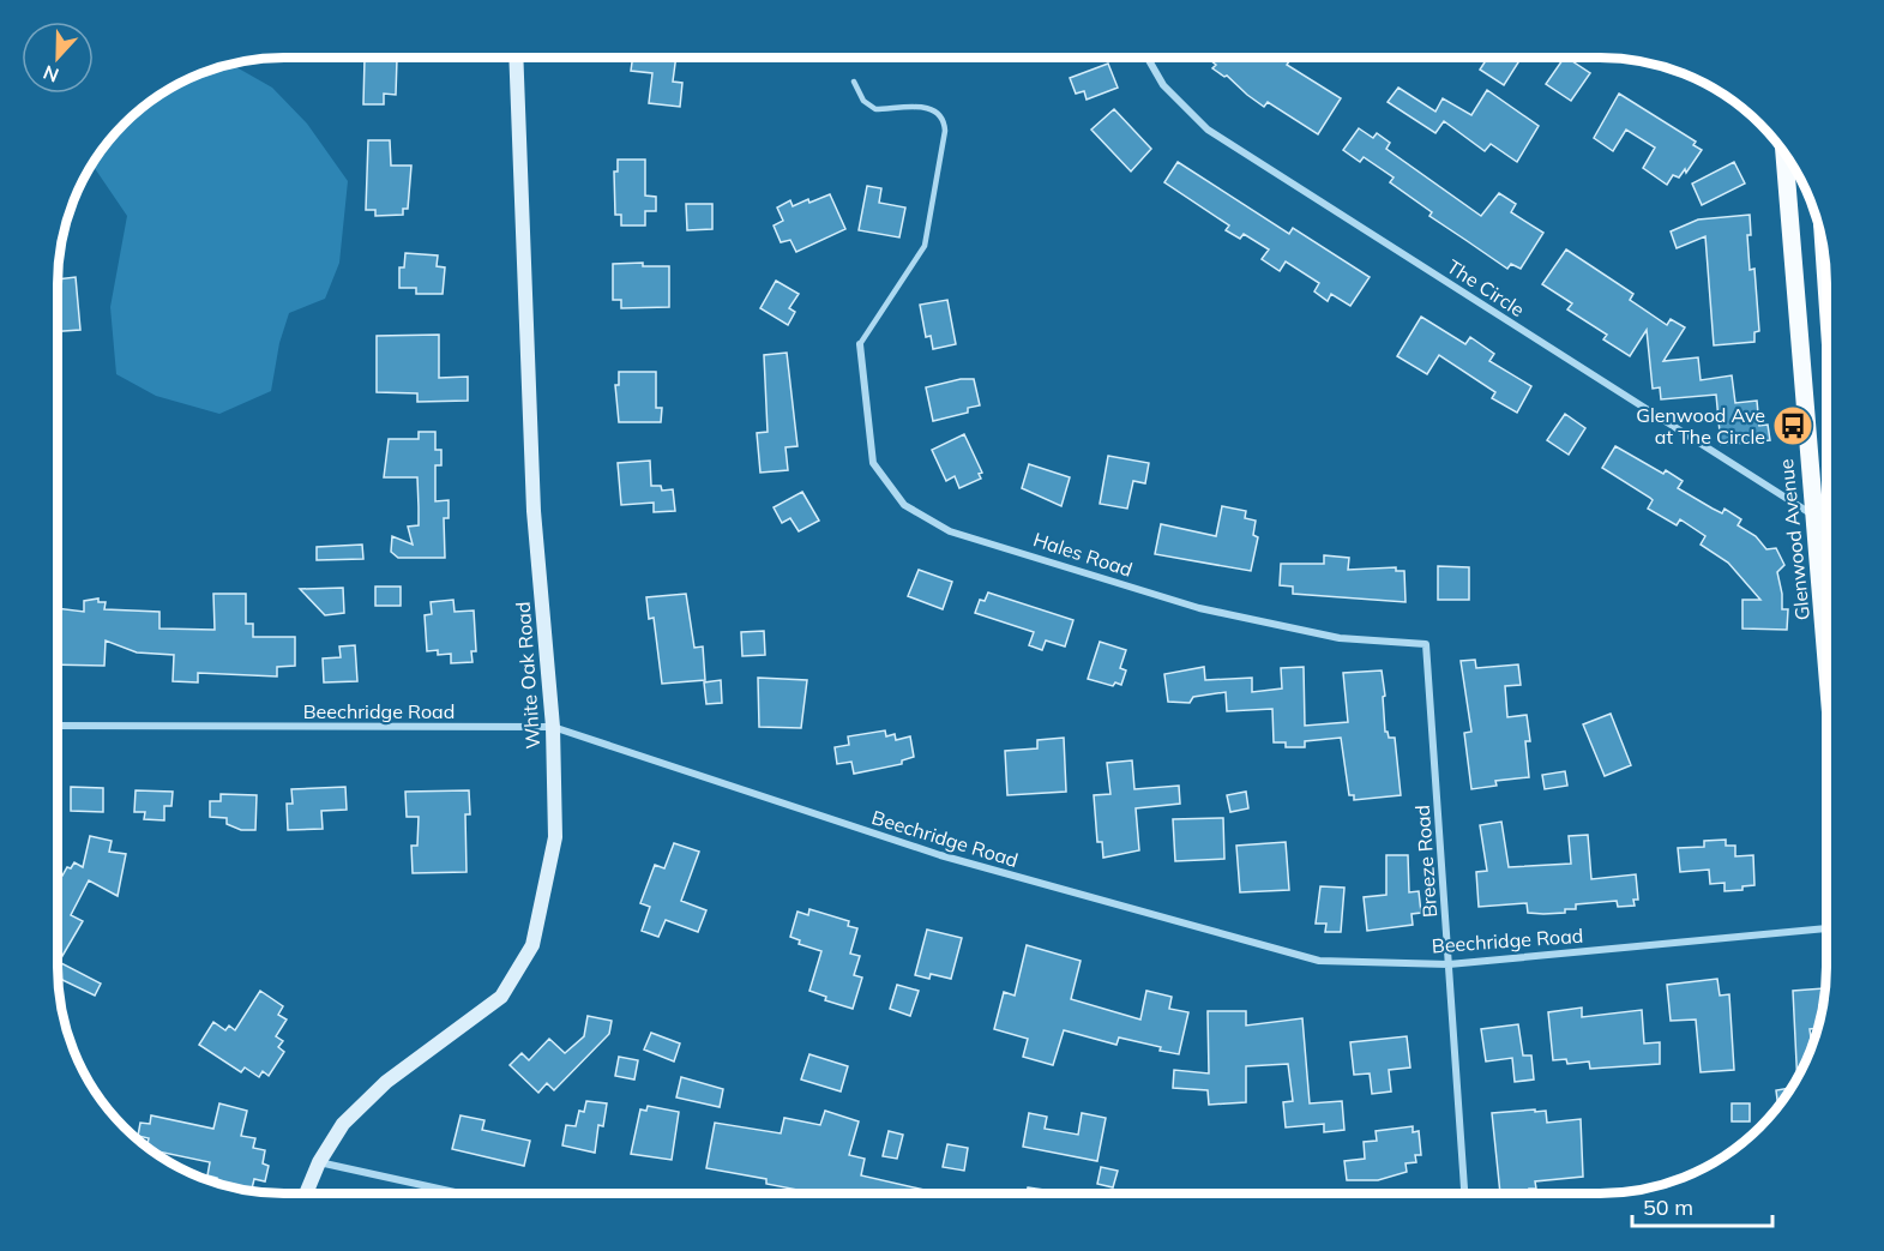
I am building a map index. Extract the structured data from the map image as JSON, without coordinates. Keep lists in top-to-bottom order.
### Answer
{
  "streets": {
    "main road": ["Glenwood Avenue"],
    "street": [
      "The Circle",
      "Hales Road",
      "White Oak Road",
      "Beechridge Road",
      "Breeze Road"
    ]
  },
  "crossings": [
    ["The Circle", "Glenwood Avenue"],
    ["Hales Road", "Breeze Road"],
    ["White Oak Road", "Beechridge Road"],
    ["Beechridge Road", "Breeze Road"]
  ],
  "places": {
    "bus stop": ["Glenwood Ave at The Circle"]
  },
  "scale_bar": "50 m",
  "north": "bottom"
}
